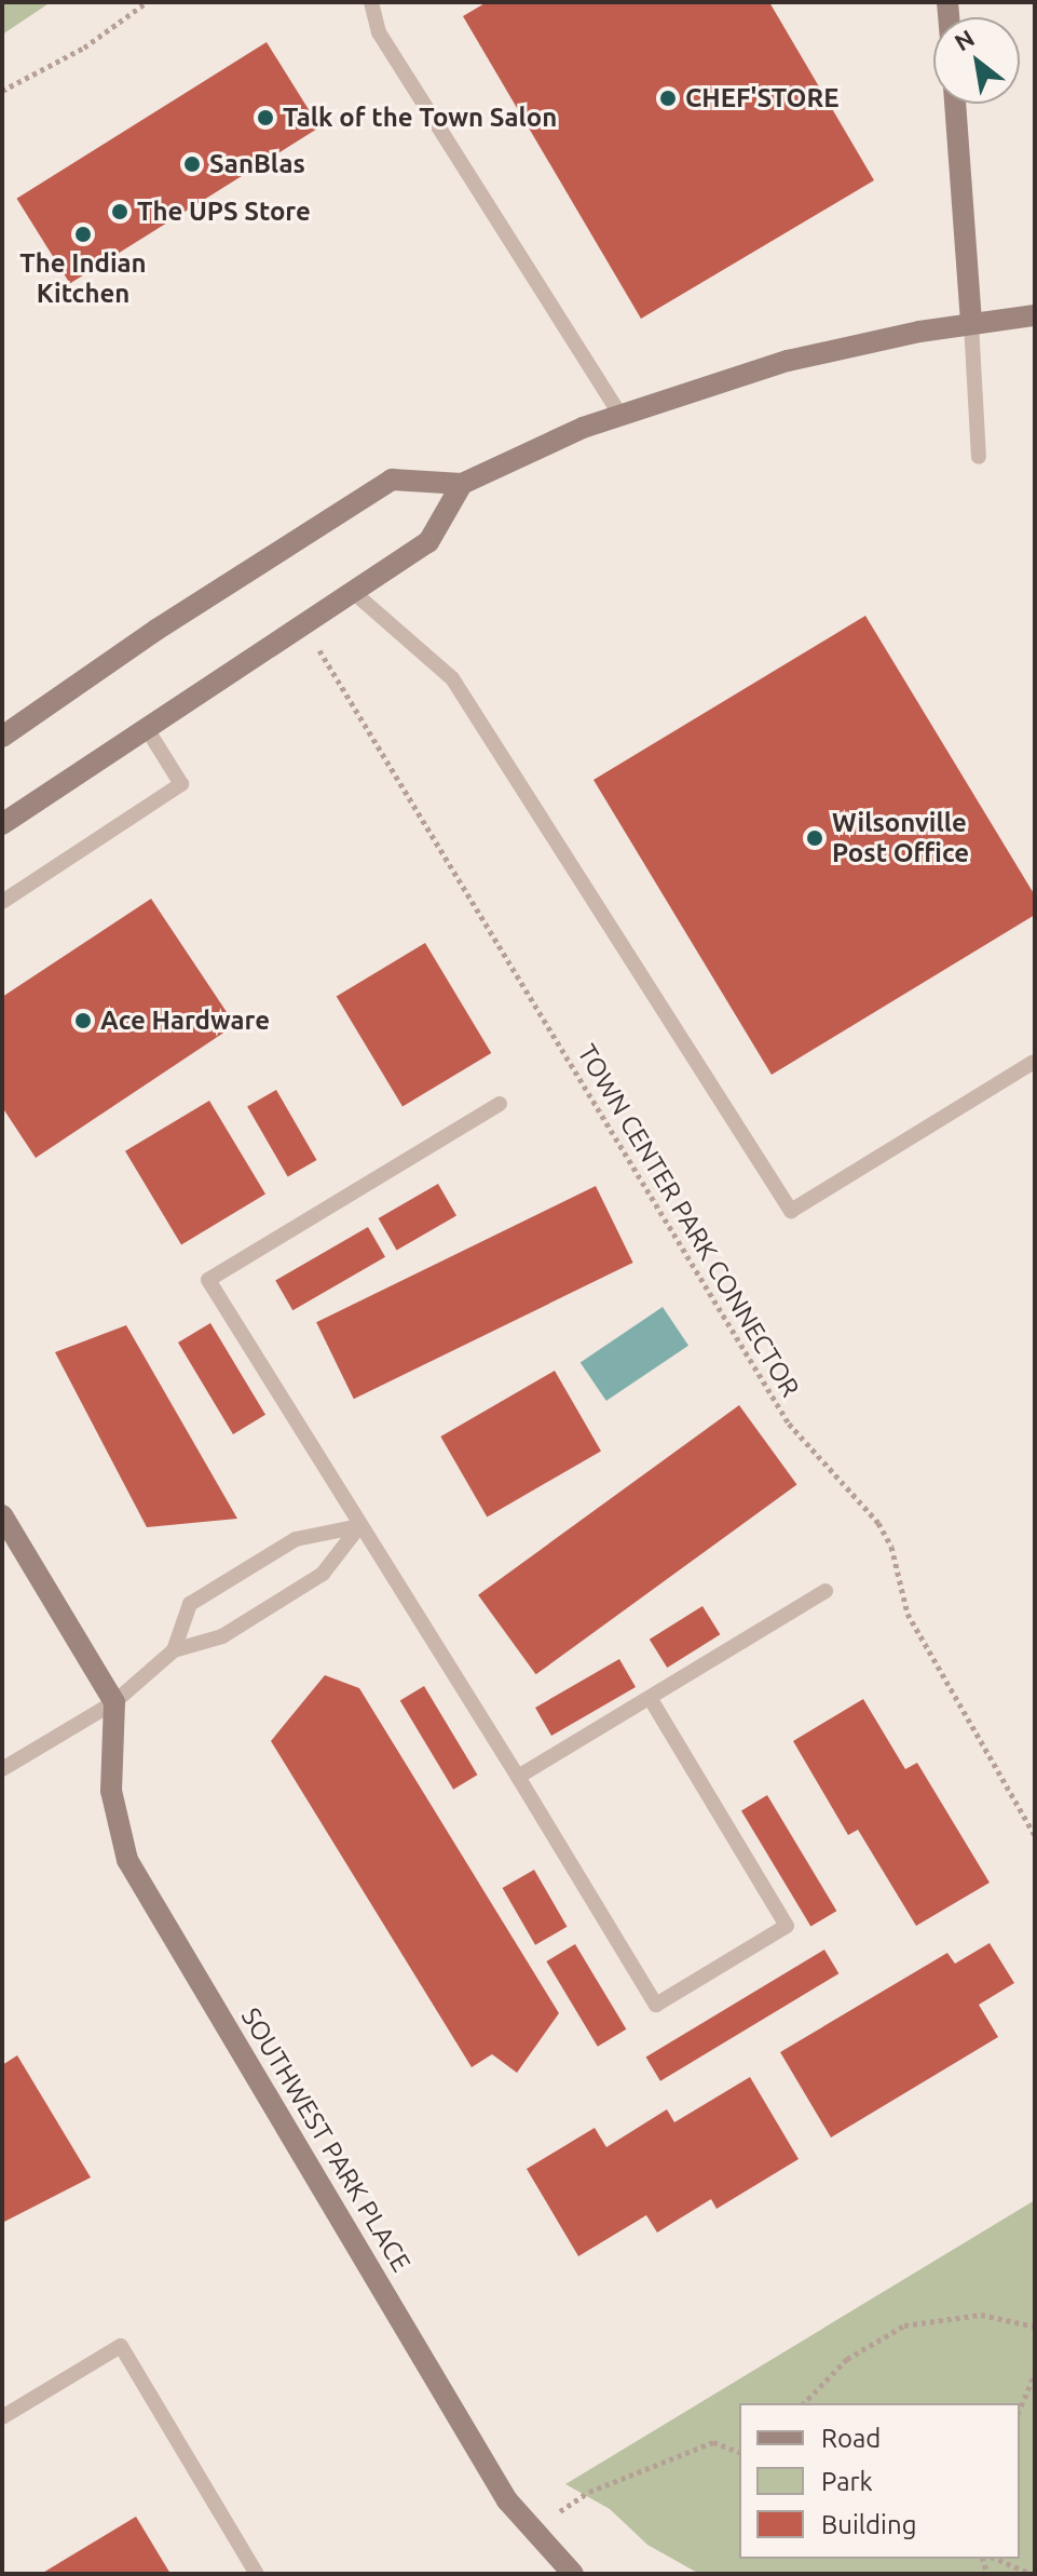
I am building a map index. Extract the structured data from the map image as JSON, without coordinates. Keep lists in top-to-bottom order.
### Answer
{
  "streets": {
    "main road": ["SOUTHWEST PARK PLACE"],
    "path": ["TOWN CENTER PARK CONNECTOR"]
  },
  "places": [
    "CHEF'STORE",
    "Talk of the Town Salon",
    "SanBlas",
    "The UPS Store",
    "The Indian Kitchen",
    "Wilsonville Post Office",
    "Ace Hardware"
  ],
  "legend": ["Road", "Park", "Building"],
  "north": "top left"
}
